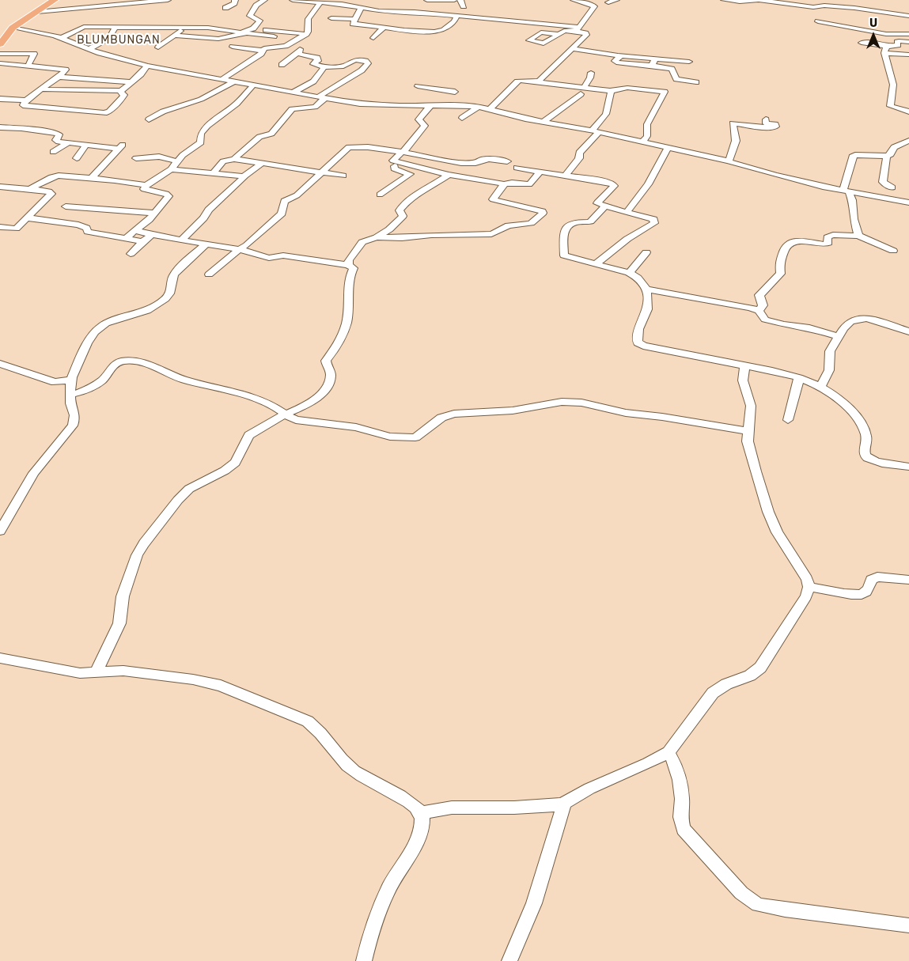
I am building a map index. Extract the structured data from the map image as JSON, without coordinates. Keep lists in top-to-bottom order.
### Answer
{
  "districts": ["BLUMBUNGAN"],
  "north": "top"
}
